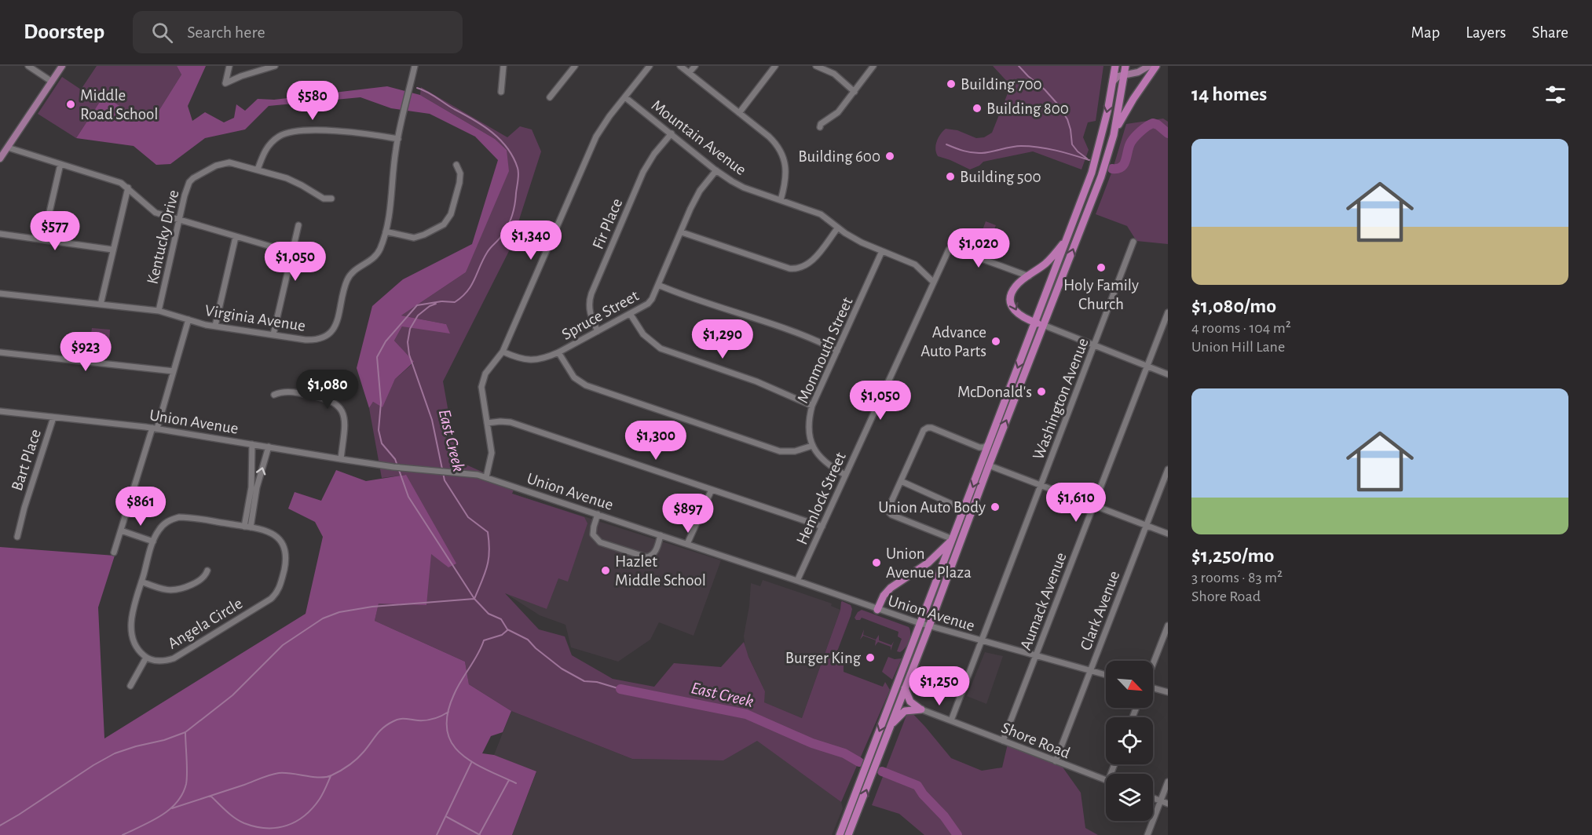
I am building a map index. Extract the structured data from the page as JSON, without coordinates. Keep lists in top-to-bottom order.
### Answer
{
  "streets": {
    "street": [
      "Mountain Avenue",
      "Fir Place",
      "Kentucky Drive",
      "Spruce Street",
      "Virginia Avenue",
      "Monmouth Street",
      "Washington Avenue",
      "Union Avenue",
      "Bart Place",
      "Hemlock Street",
      "Aumack Avenue",
      "Clark Avenue",
      "Angela Circle",
      "Shore Road"
    ]
  },
  "crossings": [
    ["Mountain Avenue", "Fir Place"],
    ["Mountain Avenue", "Spruce Street"],
    ["Mountain Avenue", "Monmouth Street"],
    ["Mountain Avenue", "Hemlock Street"],
    ["Fir Place", "Spruce Street"],
    ["Kentucky Drive", "Virginia Avenue"],
    ["Washington Avenue", "Union Avenue"],
    ["Washington Avenue", "Shore Road"],
    ["Union Avenue", "Bart Place"],
    ["Union Avenue", "Hemlock Street"],
    ["Union Avenue", "Aumack Avenue"],
    ["Union Avenue", "Clark Avenue"],
    ["Aumack Avenue", "Shore Road"],
    ["Clark Avenue", "Shore Road"]
  ],
  "water": ["East Creek"],
  "places": [
    "Building 700",
    "Middle Road School",
    "Building 800",
    "Building 600",
    "Building 500",
    "Holy Family Church",
    "Advance Auto Parts",
    "McDonald's",
    "Union Auto Body",
    "Union Avenue Plaza",
    "Hazlet Middle School",
    "Burger King"
  ],
  "north": "bottom right",
  "page": {
    "header": "Doorstep",
    "search": "Search here",
    "nav": ["Map", "Layers", "Share"],
    "heading": "14 homes",
    "price": [
      "$580",
      "$577",
      "$1,340",
      "$1,020",
      "$1,050",
      "$1,290",
      "$923",
      "$1,080",
      "$1,050",
      "$1,300",
      "$1,610",
      "$861",
      "$897",
      "$1,250"
    ],
    "list": [
      {
        "name": "$1,080/mo",
        "note": "4 rooms · 104 m² · Union Hill Lane"
      },
      {
        "name": "$1,250/mo",
        "note": "3 rooms · 83 m² · Shore Road"
      }
    ]
  }
}
